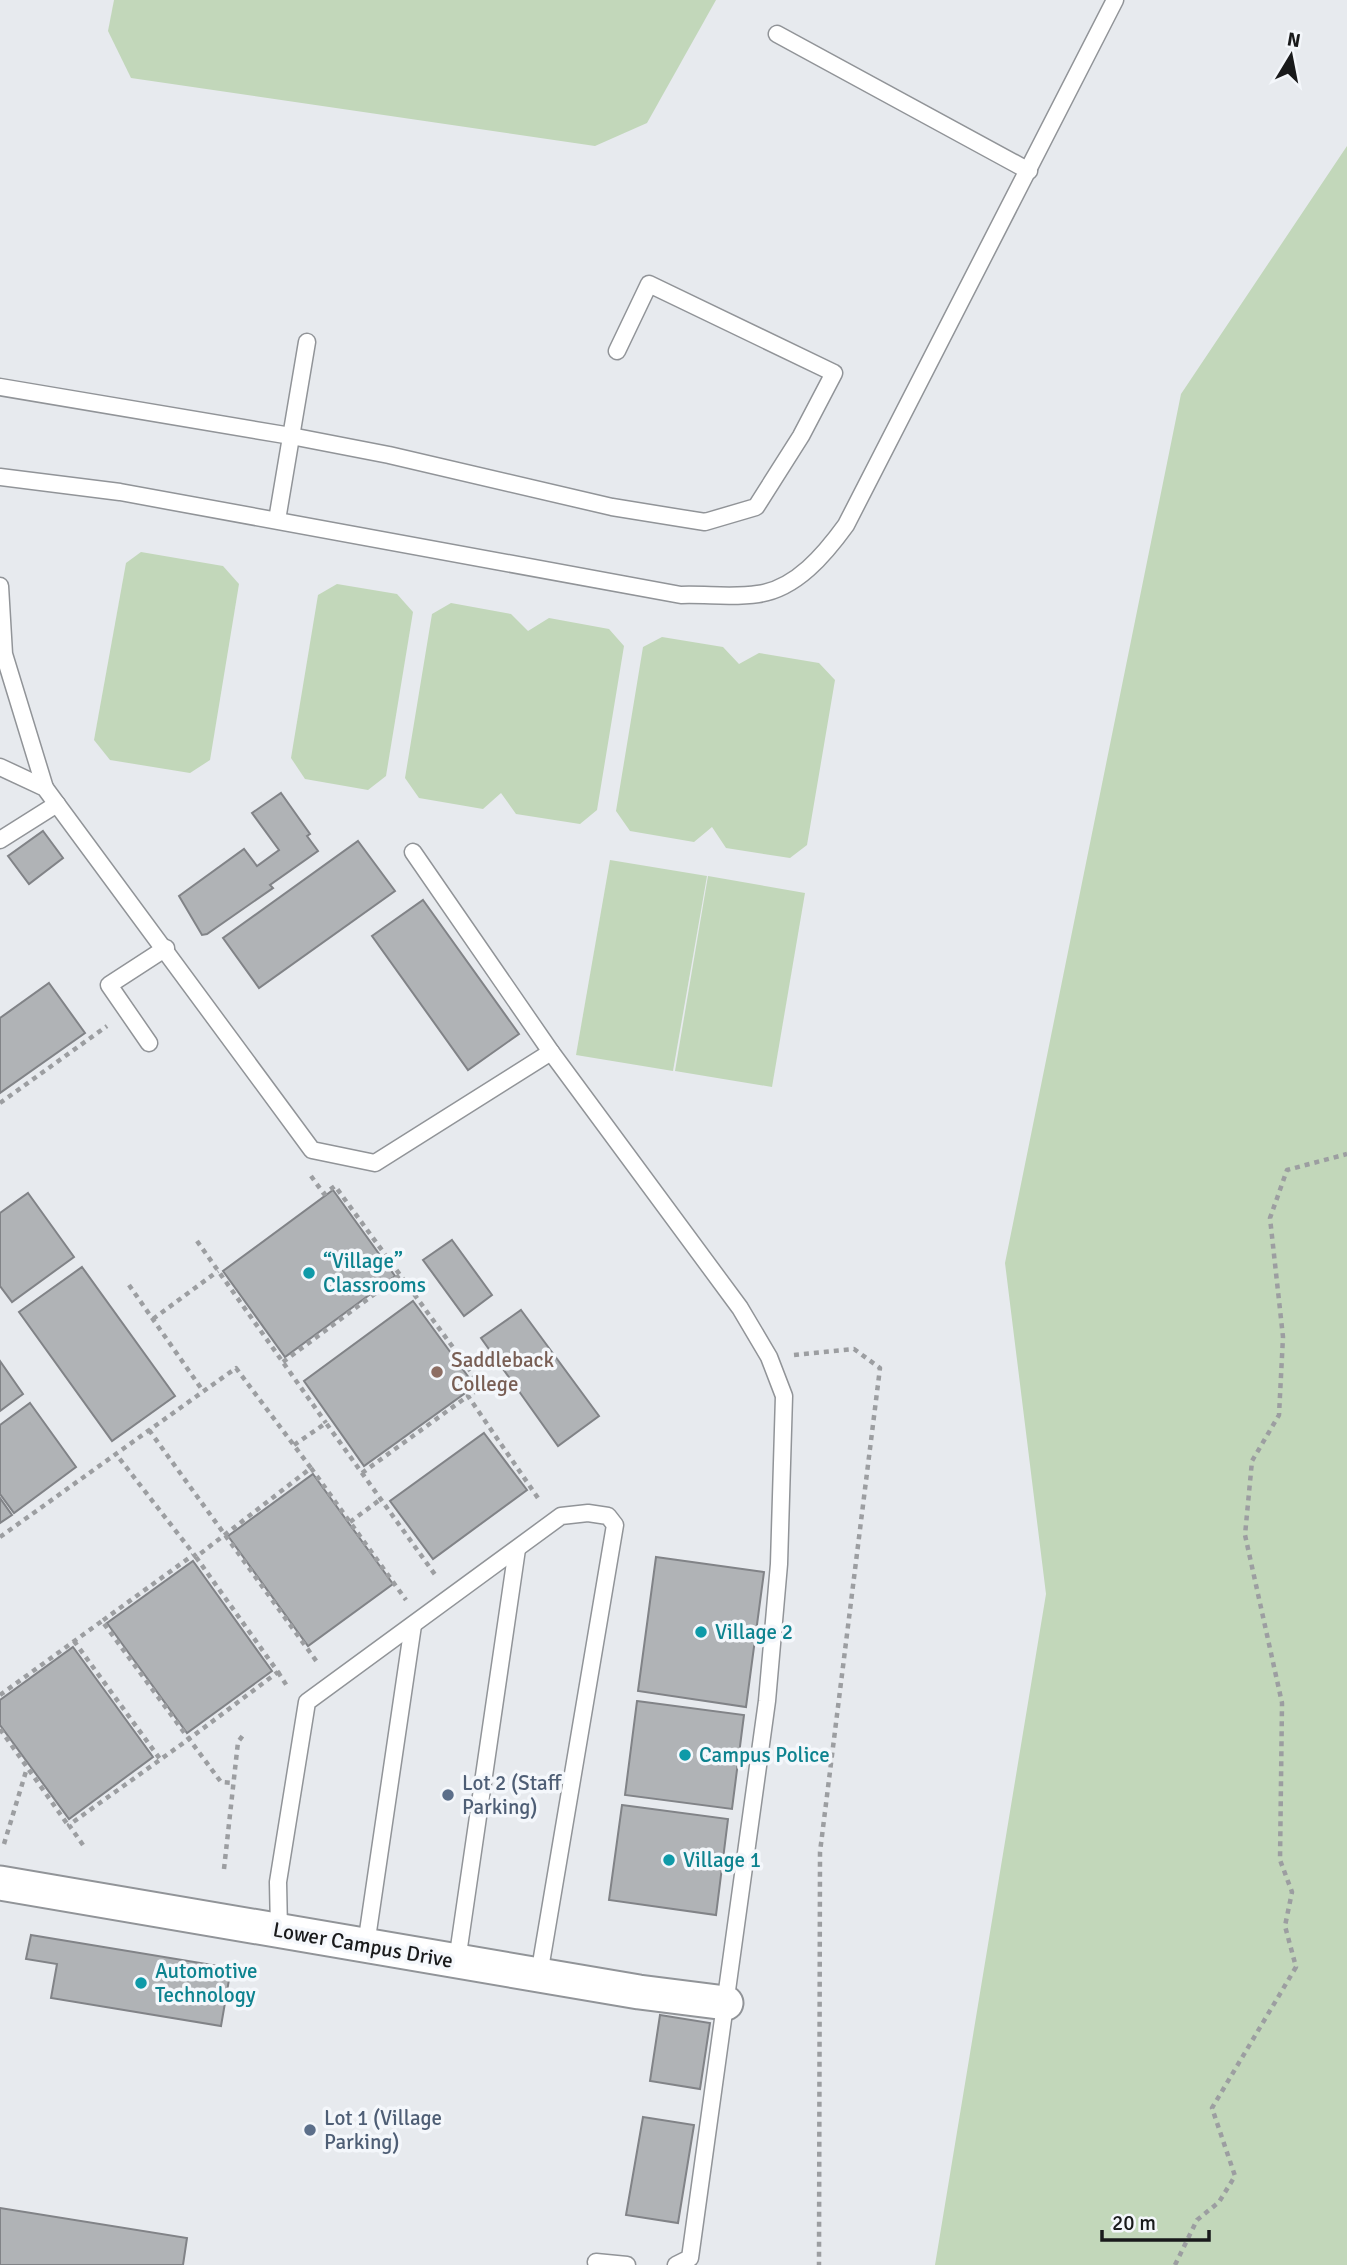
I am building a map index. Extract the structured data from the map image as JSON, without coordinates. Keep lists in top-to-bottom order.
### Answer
{
  "streets": {
    "street": ["Lower Campus Drive"]
  },
  "places": [
    "“Village” Classrooms",
    "Saddleback College",
    "Village 2",
    "Campus Police",
    "Lot 2 (Staff Parking)",
    "Village 1",
    "Automotive Technology",
    "Lot 1 (Village Parking)"
  ],
  "scale_bar": "20 m",
  "north": "top"
}
